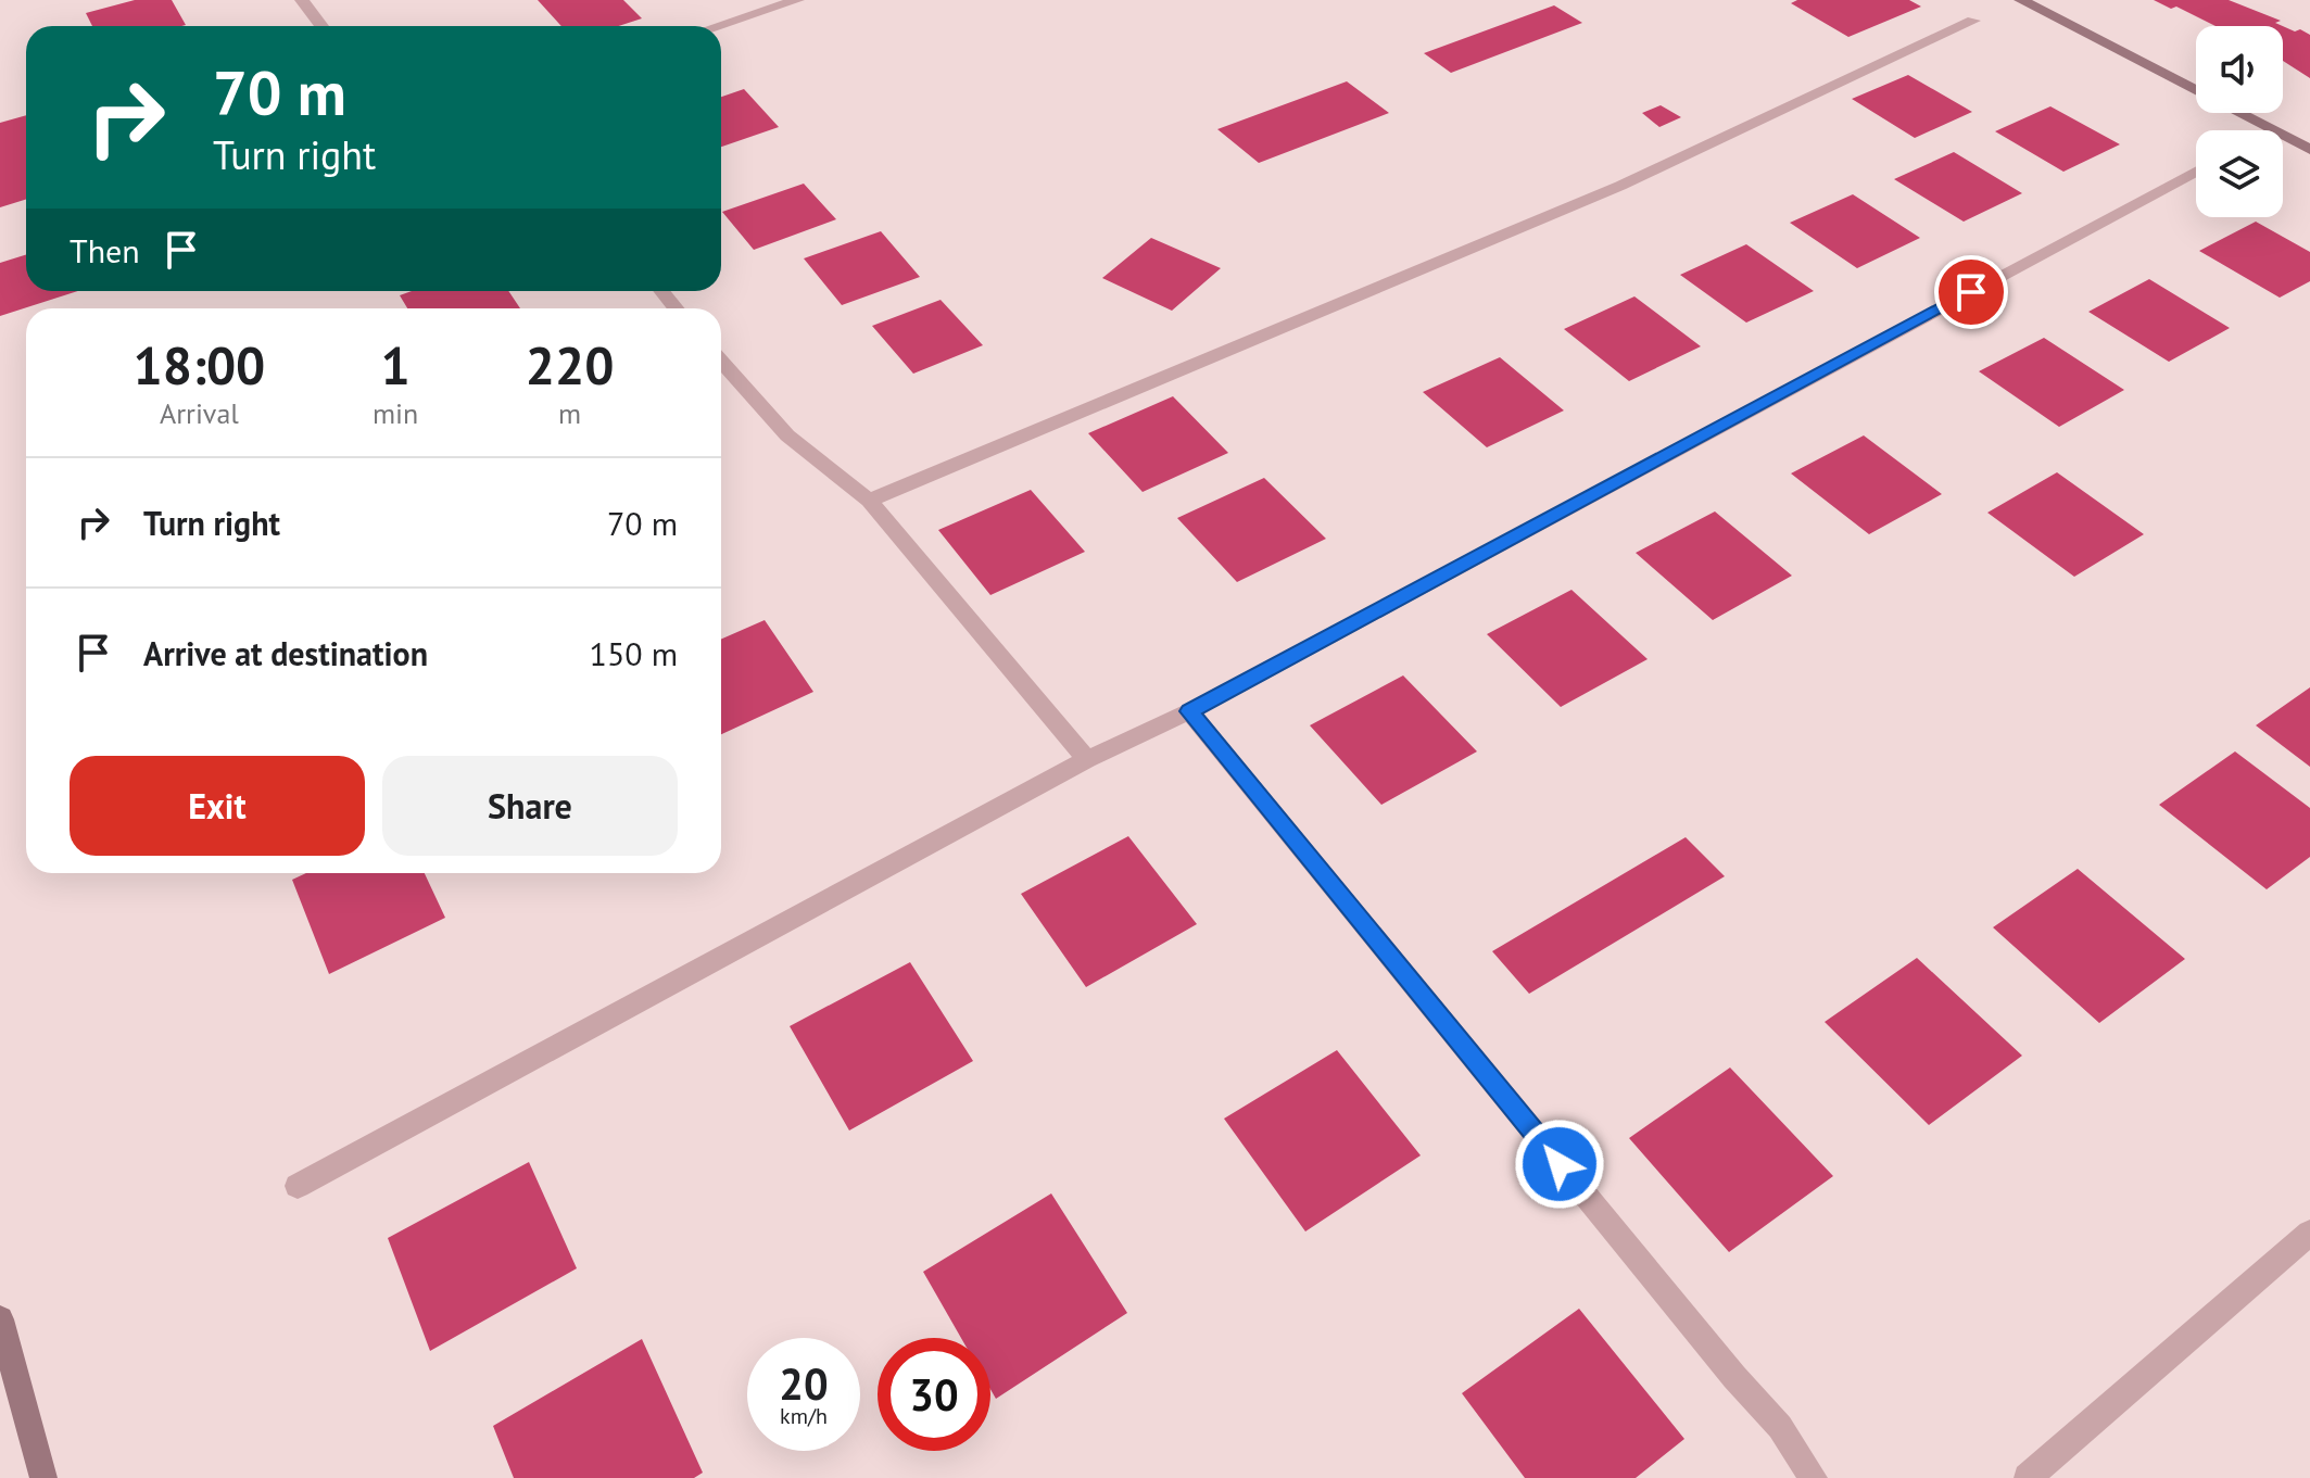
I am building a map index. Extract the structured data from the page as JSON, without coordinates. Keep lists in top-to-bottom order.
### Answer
{
  "page": {
    "turn": ["70 m", "Turn right"],
    "then": "Then",
    "eta": [
      "18:00",
      "Arrival",
      "1",
      "min",
      "220",
      "m"
    ],
    "list": [
      {
        "name": "Turn right",
        "value": "70 m"
      },
      {
        "name": "Arrive at destination",
        "value": "150 m"
      }
    ],
    "buttons": ["Exit", "Share"],
    "speed": "20 km/h",
    "limit": "30"
  }
}
